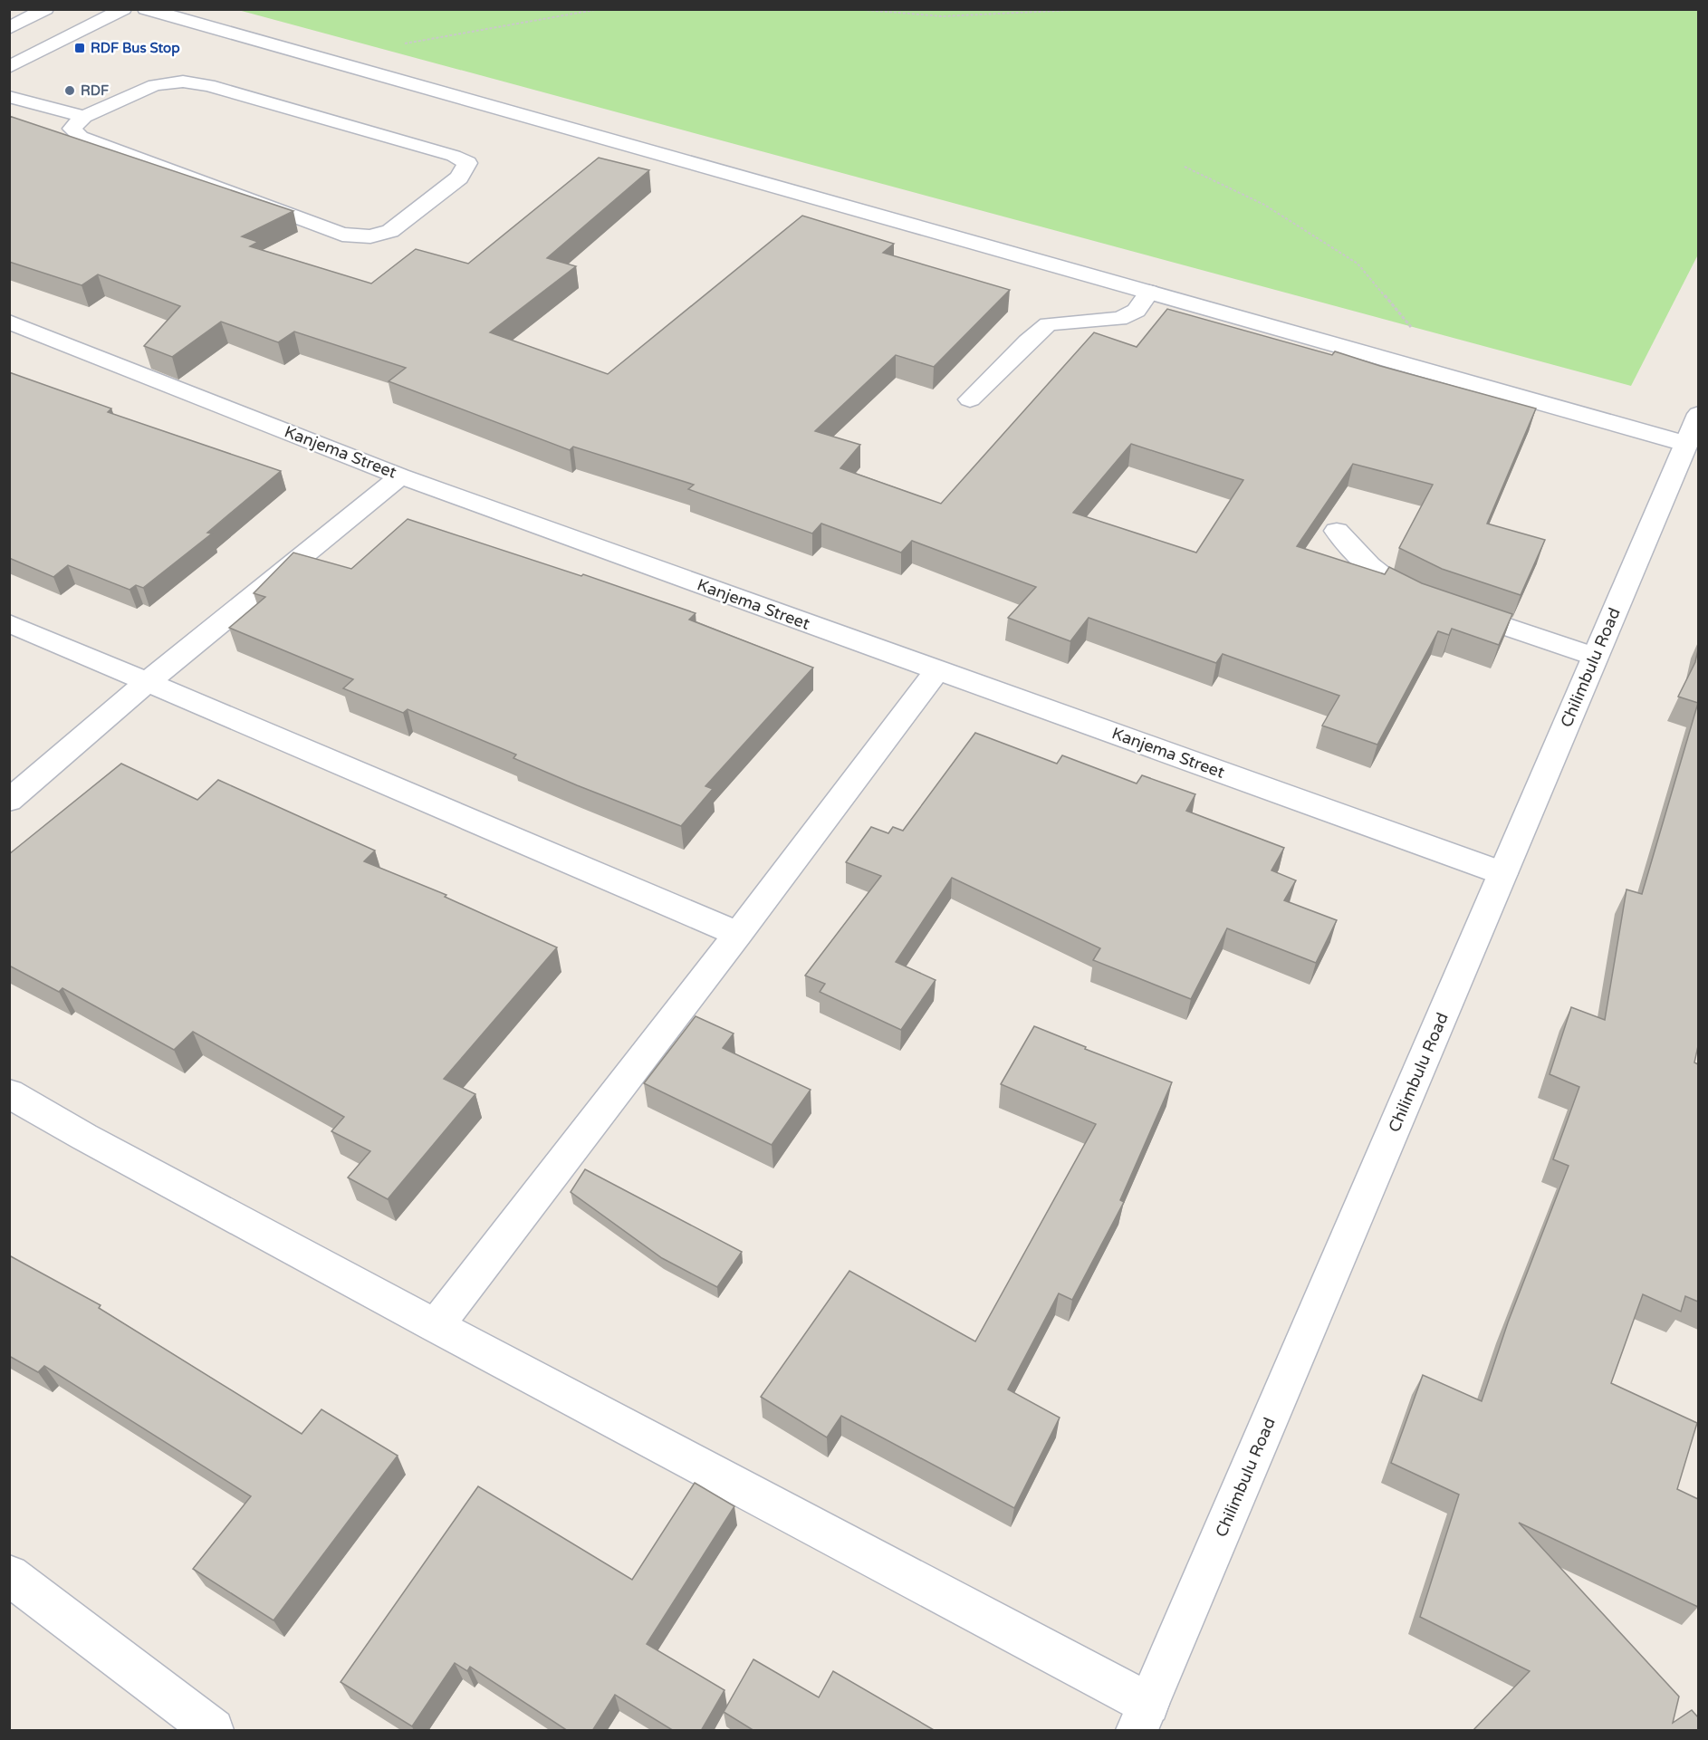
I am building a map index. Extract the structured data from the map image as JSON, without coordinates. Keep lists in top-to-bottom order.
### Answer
{
  "streets": {
    "street": ["Kanjema Street", "Chilimbulu Road"]
  },
  "crossings": [
    ["Kanjema Street", "Chilimbulu Road"]
  ],
  "places": {
    "transit": ["RDF Bus Stop"],
    "other": ["RDF"]
  }
}
